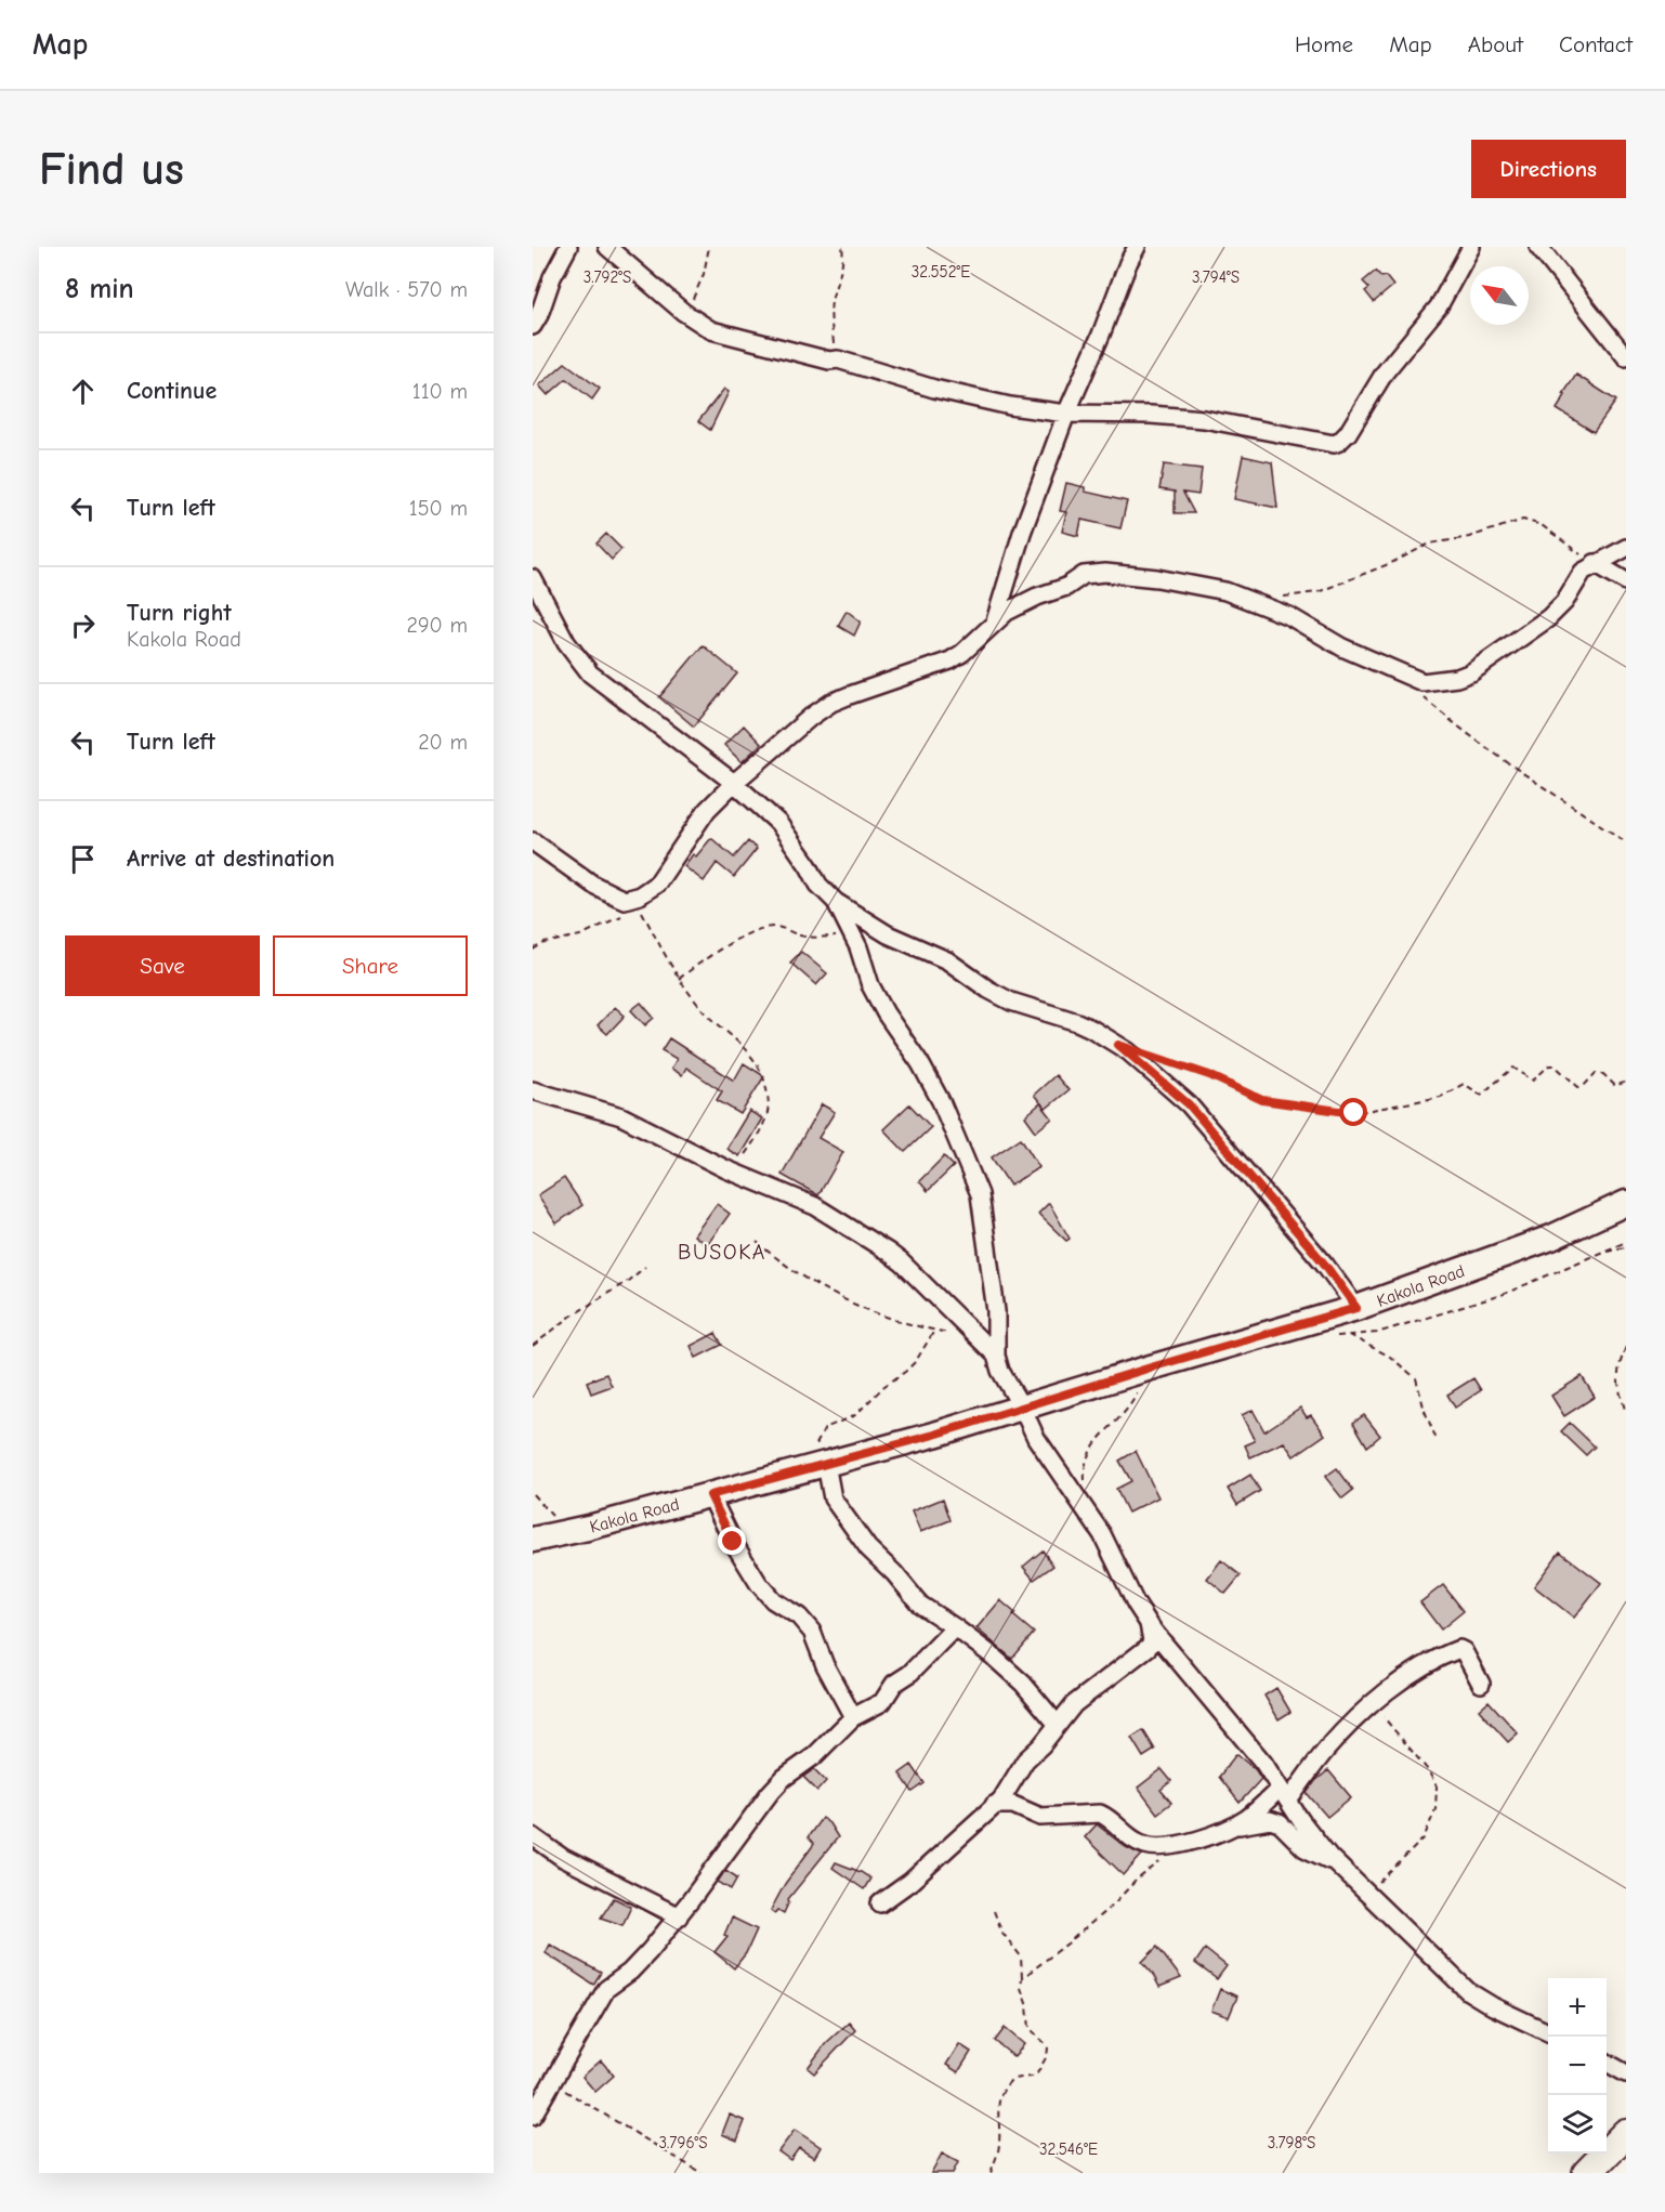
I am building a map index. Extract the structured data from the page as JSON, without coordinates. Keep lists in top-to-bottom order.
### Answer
{
  "streets": {
    "main road": ["Kakola Road"]
  },
  "districts": ["BUSOKA"],
  "north": "top left",
  "page": {
    "header": "Map",
    "nav": [
      "Home",
      "Map",
      "About",
      "Contact"
    ],
    "buttons": [
      "Directions",
      ["Save", "Share"]
    ],
    "title": "Find us",
    "heading": ["8 min", "Walk · 570 m"],
    "list": [
      ["Continue", "110 m"],
      ["Turn left", "150 m"],
      ["Turn right", "Kakola Road", "290 m"],
      ["Turn left", "20 m"],
      "Arrive at destination"
    ],
    "map_buttons": ["+", "−"]
  },
  "coordinates": [
    "32.552°E",
    "3.794°S",
    "3.792°S",
    "3.796°S",
    "3.798°S",
    "32.546°E"
  ]
}
